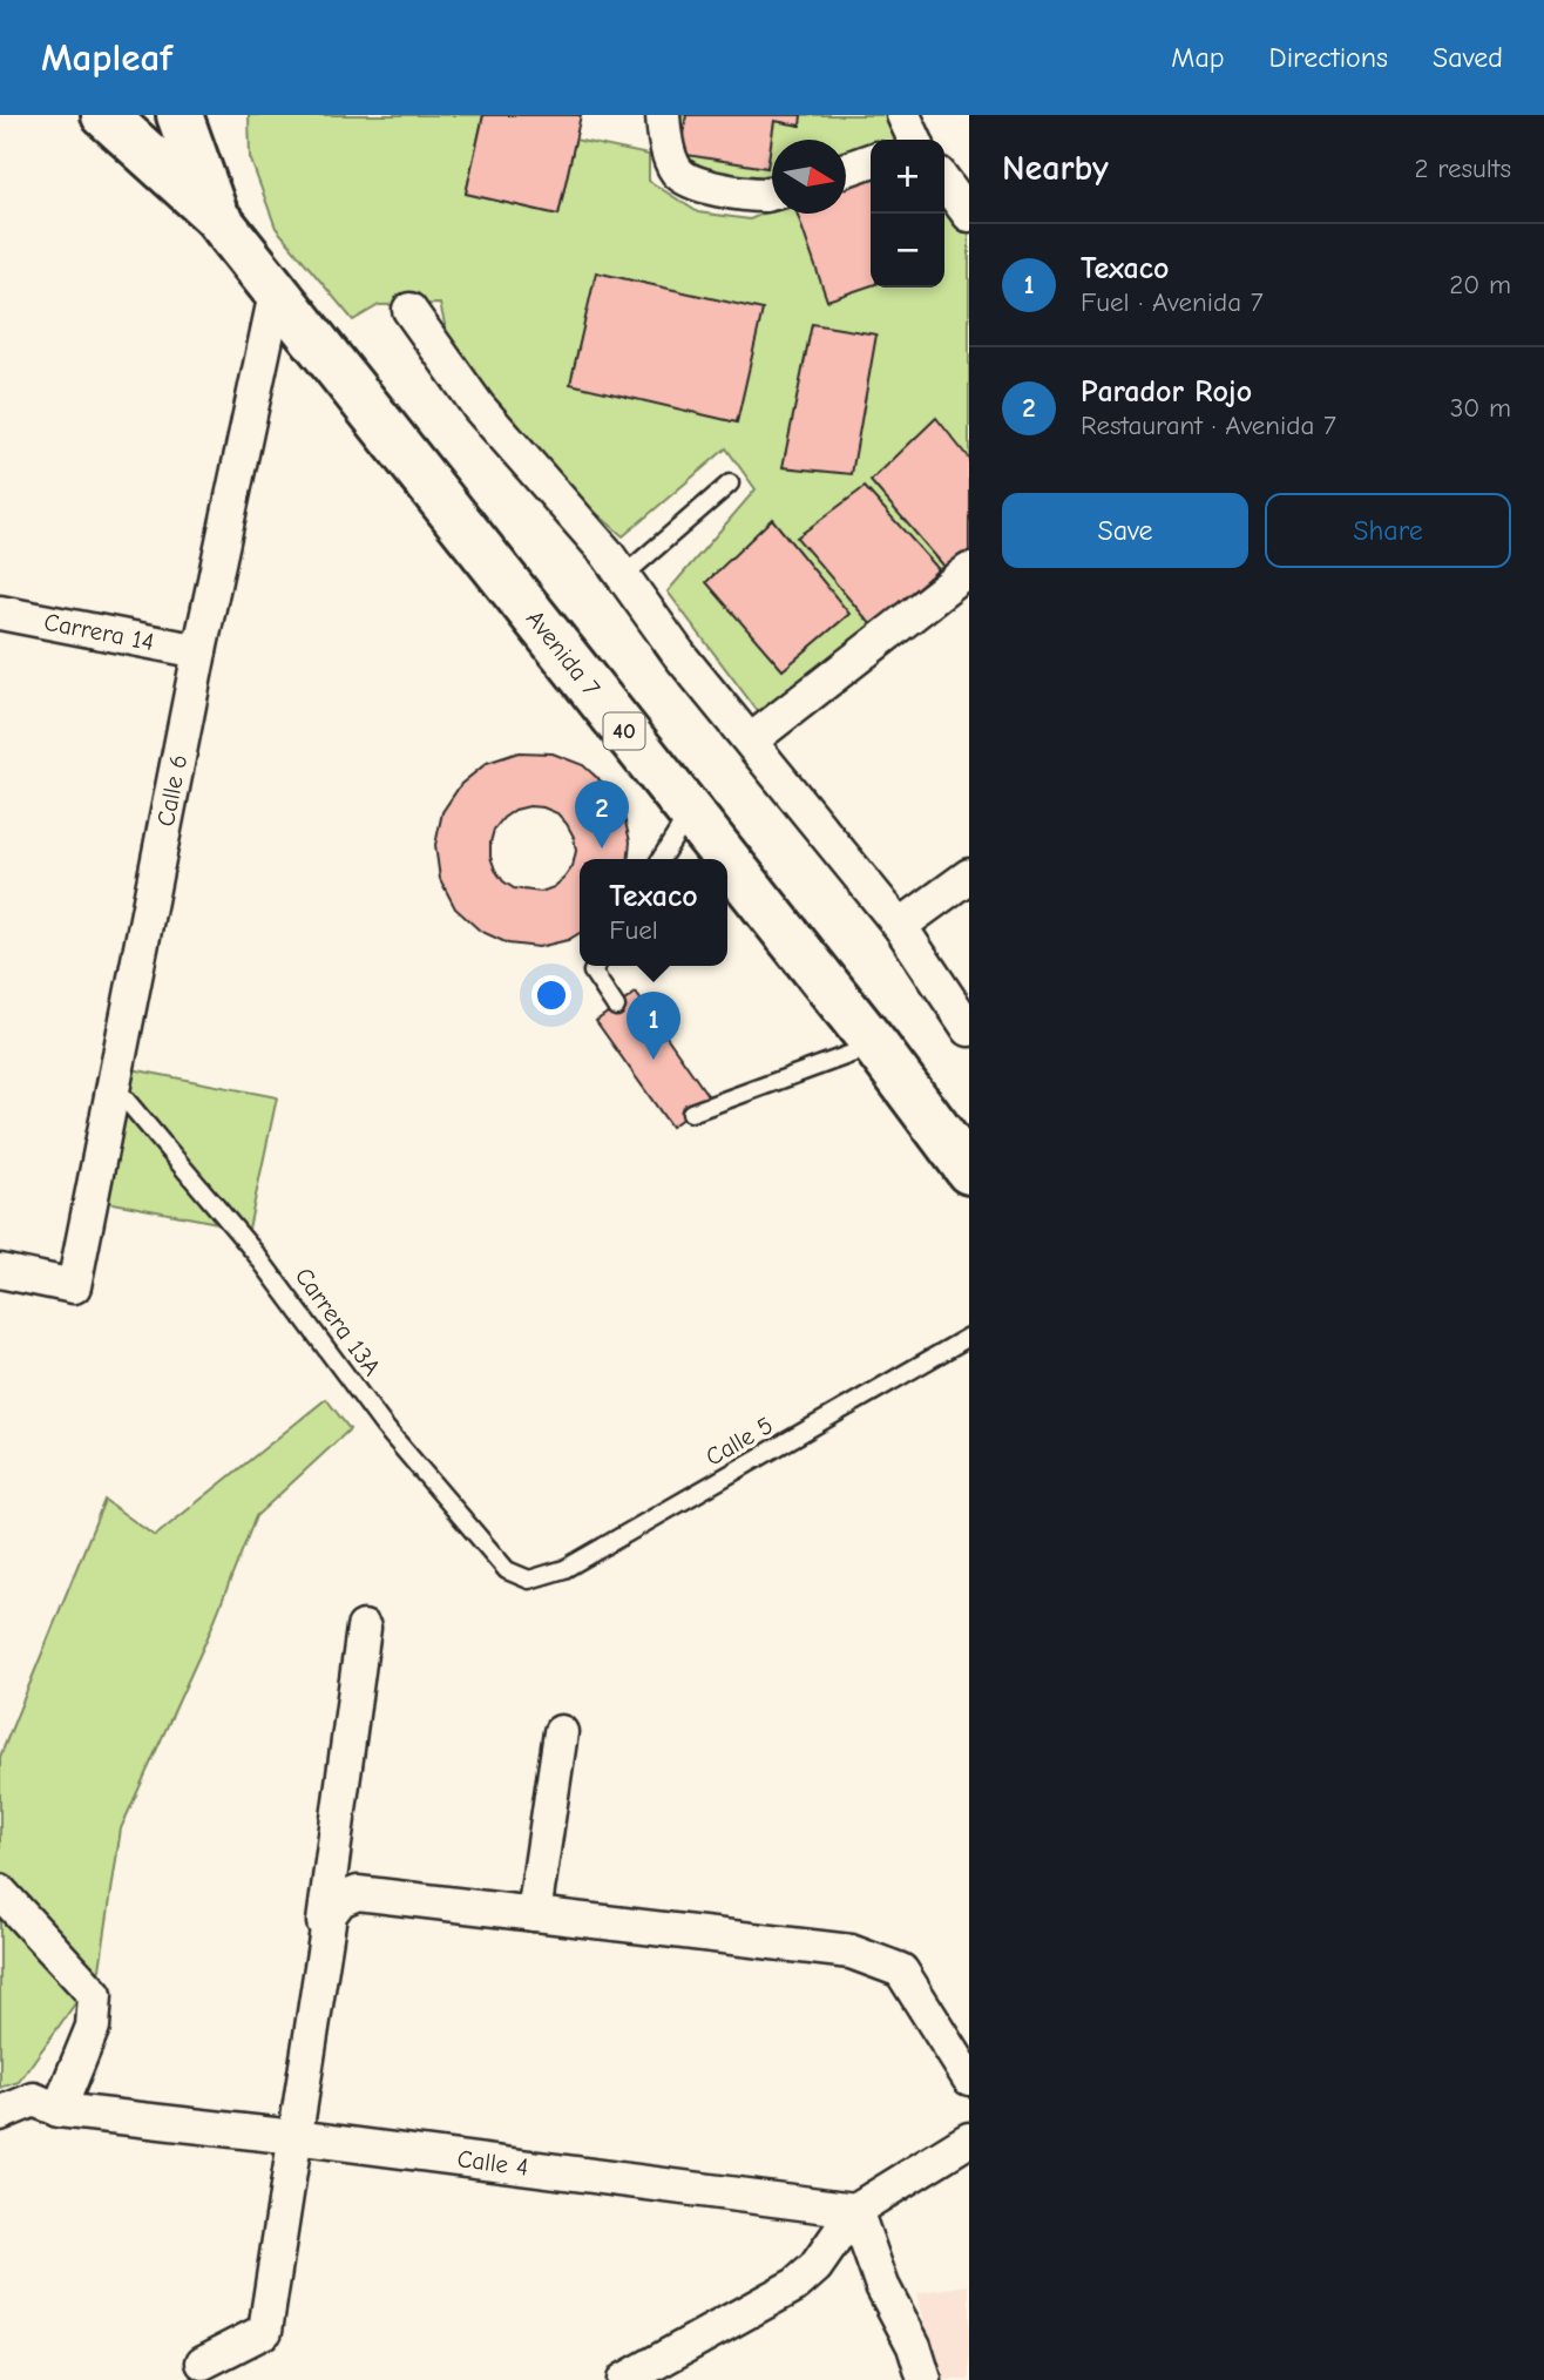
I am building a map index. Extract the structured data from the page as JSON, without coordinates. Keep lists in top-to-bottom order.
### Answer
{
  "streets": {
    "main road": ["Avenida 7", "40"],
    "street": ["Carrera 14", "Calle 6", "Calle 4"],
    "lane": ["Carrera 13A", "Calle 5"]
  },
  "crossings": [
    ["Carrera 14", "Calle 6"],
    ["Avenida 7", "Calle 6"],
    ["Calle 6", "Carrera 13A"],
    ["Carrera 13A", "Calle 5"]
  ],
  "north": "right",
  "page": {
    "header": "Mapleaf",
    "nav": ["Map", "Directions", "Saved"],
    "heading": ["Nearby", "2 results"],
    "map_buttons": ["+", "−"],
    "list": [
      {
        "mark": "1",
        "name": "Texaco",
        "note": "Fuel · Avenida 7",
        "value": "20 m"
      },
      {
        "mark": "2",
        "name": "Parador Rojo",
        "note": "Restaurant · Avenida 7",
        "value": "30 m"
      }
    ],
    "buttons": ["Save", "Share"],
    "pins": ["2", "1"],
    "popup": ["Texaco", "Fuel"]
  }
}
